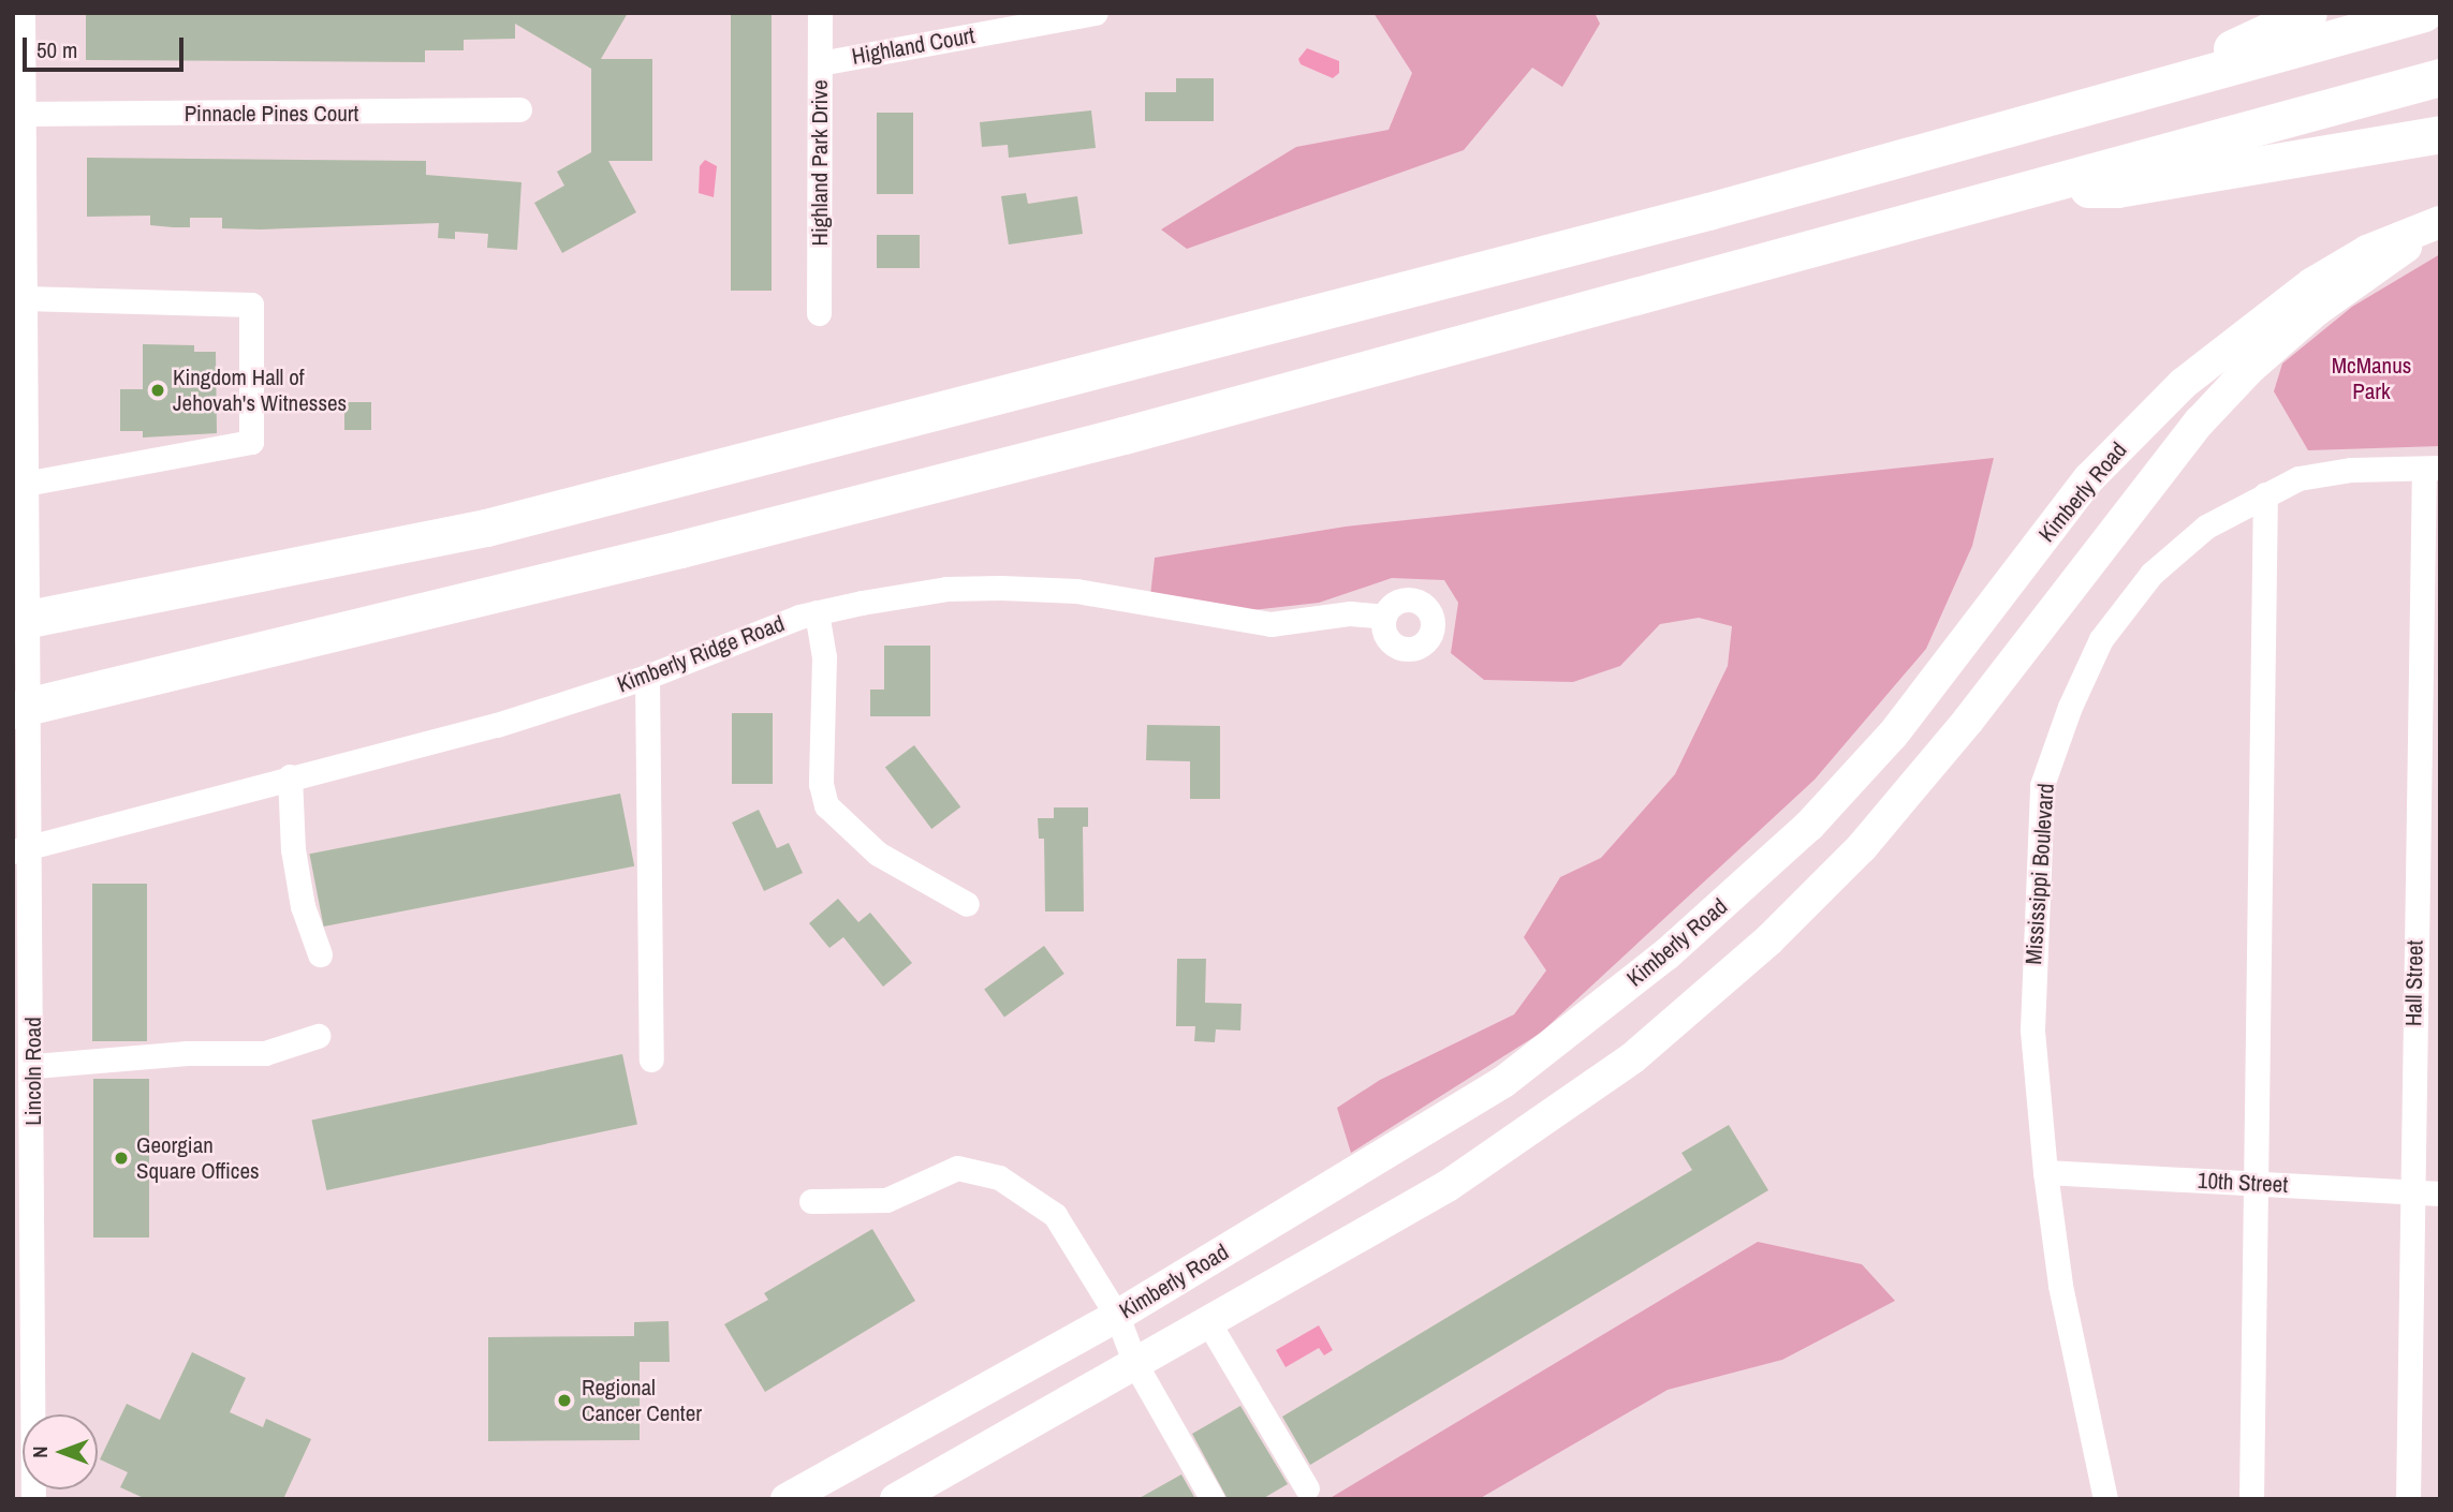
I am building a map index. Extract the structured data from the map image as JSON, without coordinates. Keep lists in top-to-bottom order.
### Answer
{
  "streets": {
    "main road": ["Kimberly Road"],
    "street": [
      "Highland Court",
      "Pinnacle Pines Court",
      "Highland Park Drive",
      "Kimberly Ridge Road",
      "Mississippi Boulevard",
      "Hall Street",
      "Lincoln Road",
      "10th Street"
    ]
  },
  "crossings": [
    ["Highland Court", "Highland Park Drive"],
    ["Pinnacle Pines Court", "Lincoln Road"],
    ["Kimberly Ridge Road", "Lincoln Road"],
    ["Mississippi Boulevard", "Hall Street"],
    ["Mississippi Boulevard", "10th Street"],
    ["Hall Street", "10th Street"]
  ],
  "parks": ["McManus Park"],
  "places": ["Kingdom Hall of Jehovah's Witnesses", "Georgian Square Offices", "Regional Cancer Center"],
  "scale_bar": "50 m",
  "north": "left"
}
